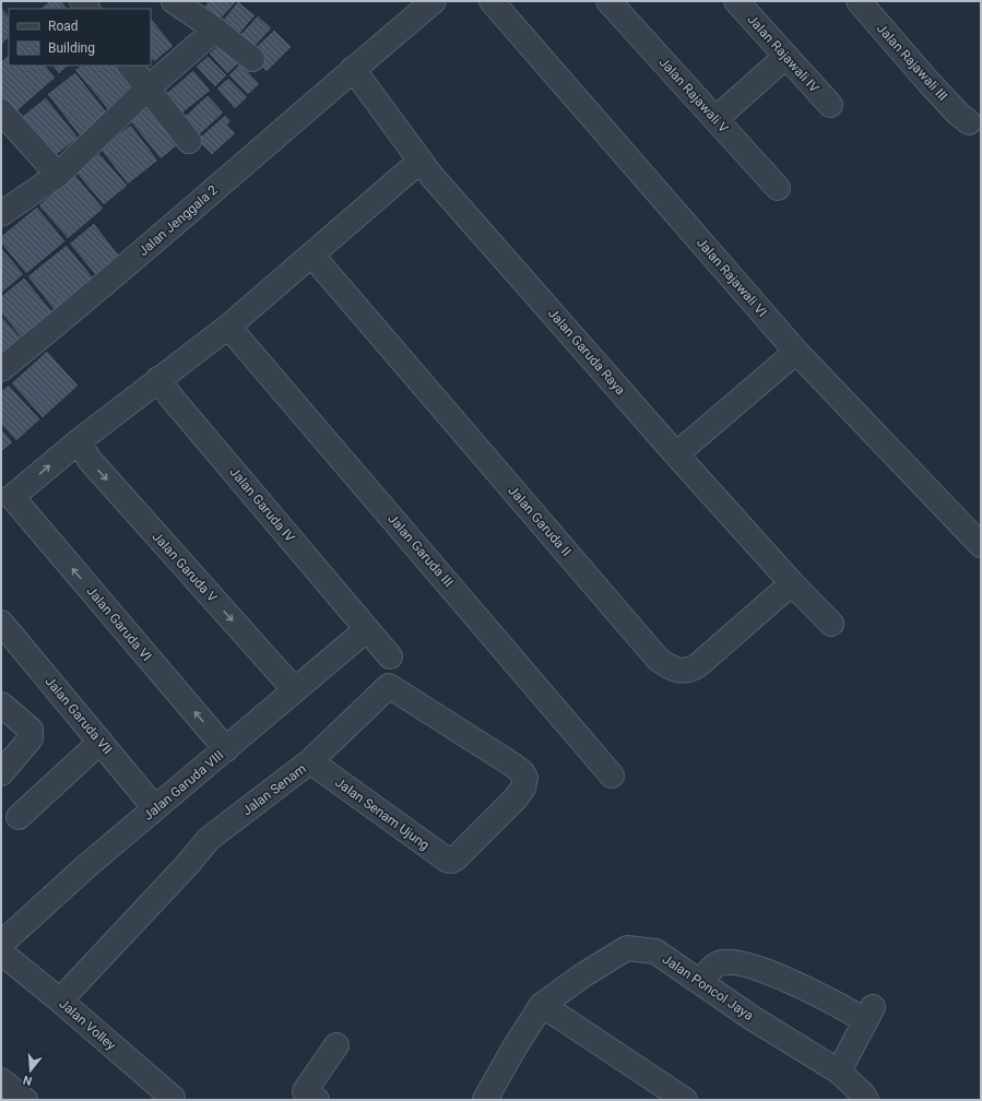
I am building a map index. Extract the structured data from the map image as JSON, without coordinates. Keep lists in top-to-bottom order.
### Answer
{
  "streets": {
    "street": [
      "Jalan Rajawali IV",
      "Jalan Rajawali III",
      "Jalan Rajawali V",
      "Jalan Jenggala 2",
      "Jalan Rajawali VI",
      "Jalan Garuda Raya",
      "Jalan Garuda IV",
      "Jalan Garuda II",
      "Jalan Garuda III",
      "Jalan Garuda V",
      "Jalan Garuda VI",
      "Jalan Garuda VII",
      "Jalan Garuda VIII",
      "Jalan Senam",
      "Jalan Senam Ujung",
      "Jalan Poncol Jaya",
      "Jalan Volley"
    ]
  },
  "crossings": [
    ["Jalan Jenggala 2", "Jalan Garuda Raya"],
    ["Jalan Garuda Raya", "Jalan Garuda II"],
    ["Jalan Garuda IV", "Jalan Garuda VIII"],
    ["Jalan Garuda V", "Jalan Garuda VI"],
    ["Jalan Garuda V", "Jalan Garuda VIII"],
    ["Jalan Garuda VI", "Jalan Garuda VIII"],
    ["Jalan Garuda VII", "Jalan Garuda VIII"],
    ["Jalan Senam", "Jalan Senam Ujung"],
    ["Jalan Senam", "Jalan Volley"]
  ],
  "one_way": ["Jalan Garuda V", "Jalan Garuda VI"],
  "legend": ["Road", "Building"],
  "north": "bottom"
}
